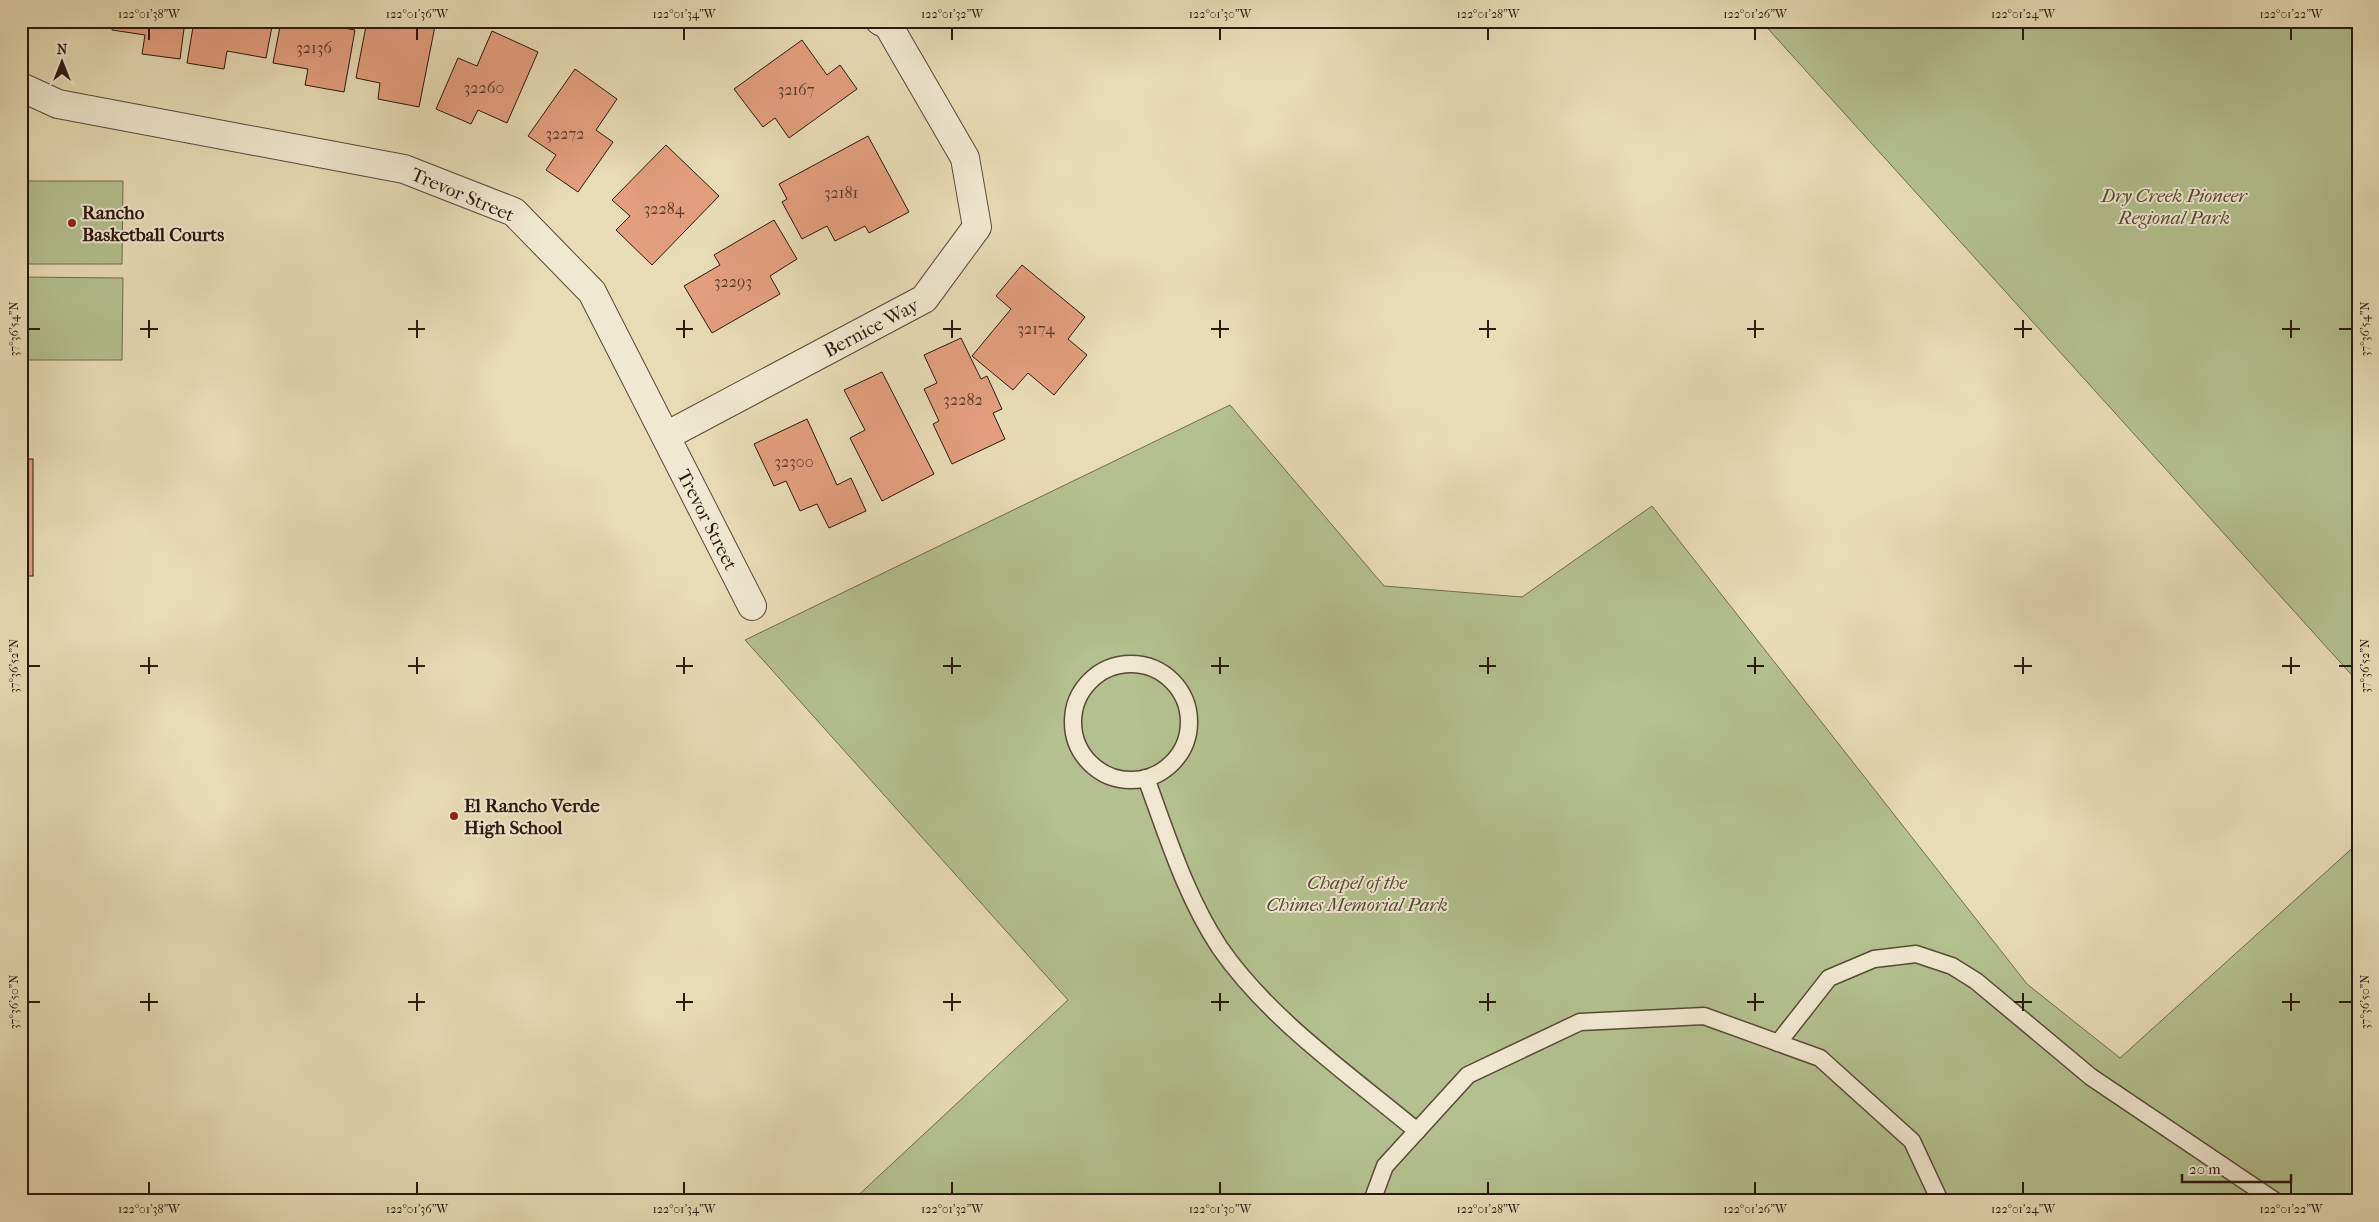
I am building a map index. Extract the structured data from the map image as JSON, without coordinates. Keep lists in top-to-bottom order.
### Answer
{
  "streets": {
    "street": ["Trevor Street", "Bernice Way"]
  },
  "crossings": [
    ["Trevor Street", "Bernice Way"]
  ],
  "parks": ["Dry Creek Pioneer Regional Park", "Chapel of the Chimes Memorial Park"],
  "places": ["Rancho Basketball Courts", "El Rancho Verde High School"],
  "house_numbers": [
    "32136",
    "32260",
    "32167",
    "32272",
    "32181",
    "32284",
    "32293",
    "32174",
    "32282",
    "32300"
  ],
  "scale_bar": "20 m",
  "north": "top",
  "coordinates": [
    "122°01'38\"W",
    "122°01'36\"W",
    "122°01'34\"W",
    "122°01'32\"W",
    "122°01'30\"W",
    "122°01'28\"W",
    "122°01'26\"W",
    "122°01'24\"W",
    "122°01'22\"W",
    "37°36'54\"N",
    "37°36'52\"N",
    "37°36'50\"N"
  ]
}
